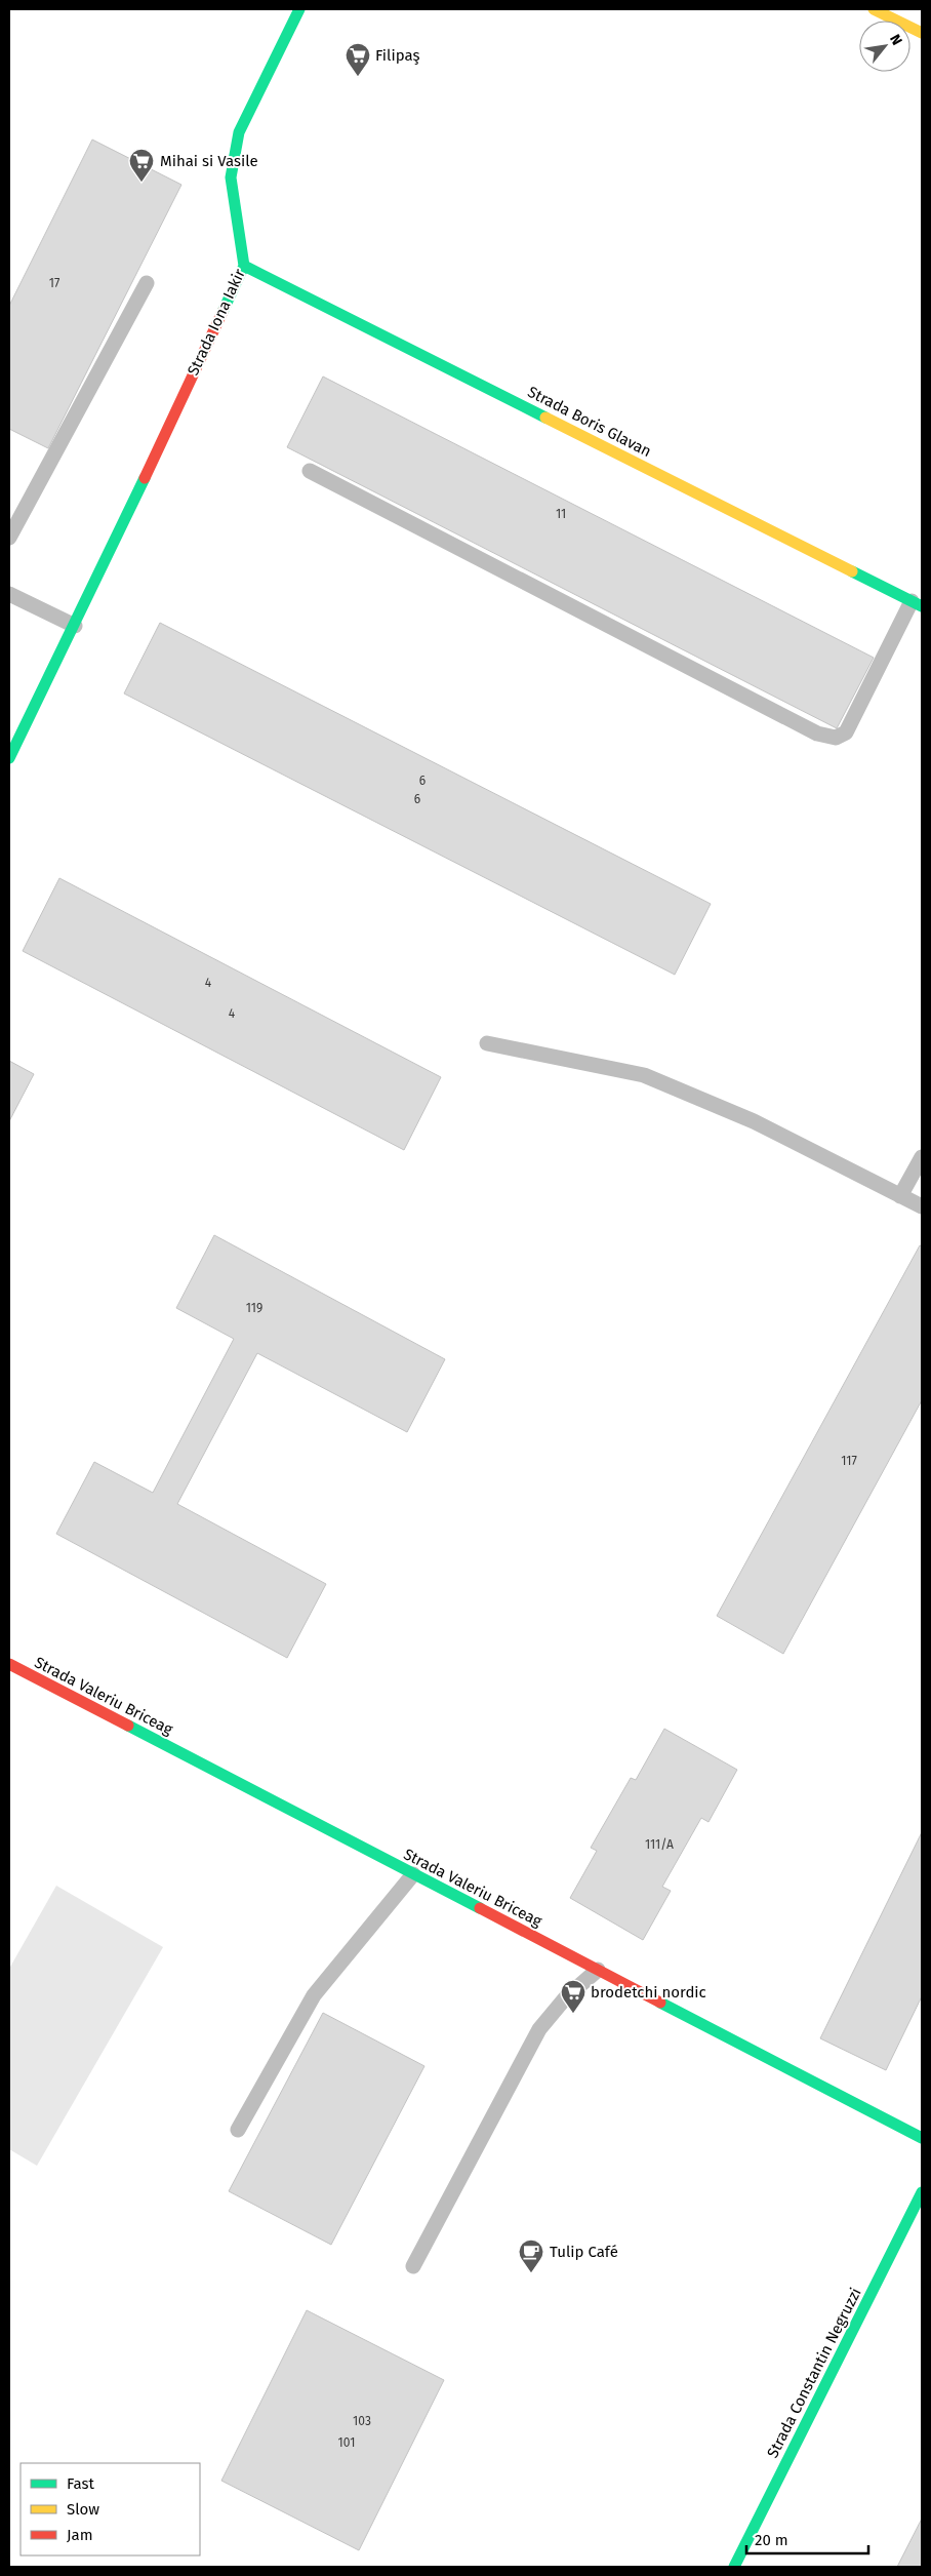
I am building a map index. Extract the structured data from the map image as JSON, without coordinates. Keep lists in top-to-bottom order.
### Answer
{
  "streets": {
    "street": [
      "Strada Iona Iakir",
      "Strada Boris Glavan",
      "Strada Valeriu Briceag",
      "Strada Constantin Negruzzi"
    ]
  },
  "crossings": [
    ["Strada Iona Iakir", "Strada Boris Glavan"]
  ],
  "places": {
    "supermarket": ["Filipaş", "Mihai si Vasile", "brodetchi nordic"],
    "cafe": ["Tulip Café"]
  },
  "house_numbers": [
    "17",
    "11",
    "6",
    "6",
    "4",
    "4",
    "119",
    "117",
    "111/A",
    "103",
    "101"
  ],
  "legend": ["Fast", "Slow", "Jam"],
  "scale_bar": "20 m",
  "north": "top right"
}
